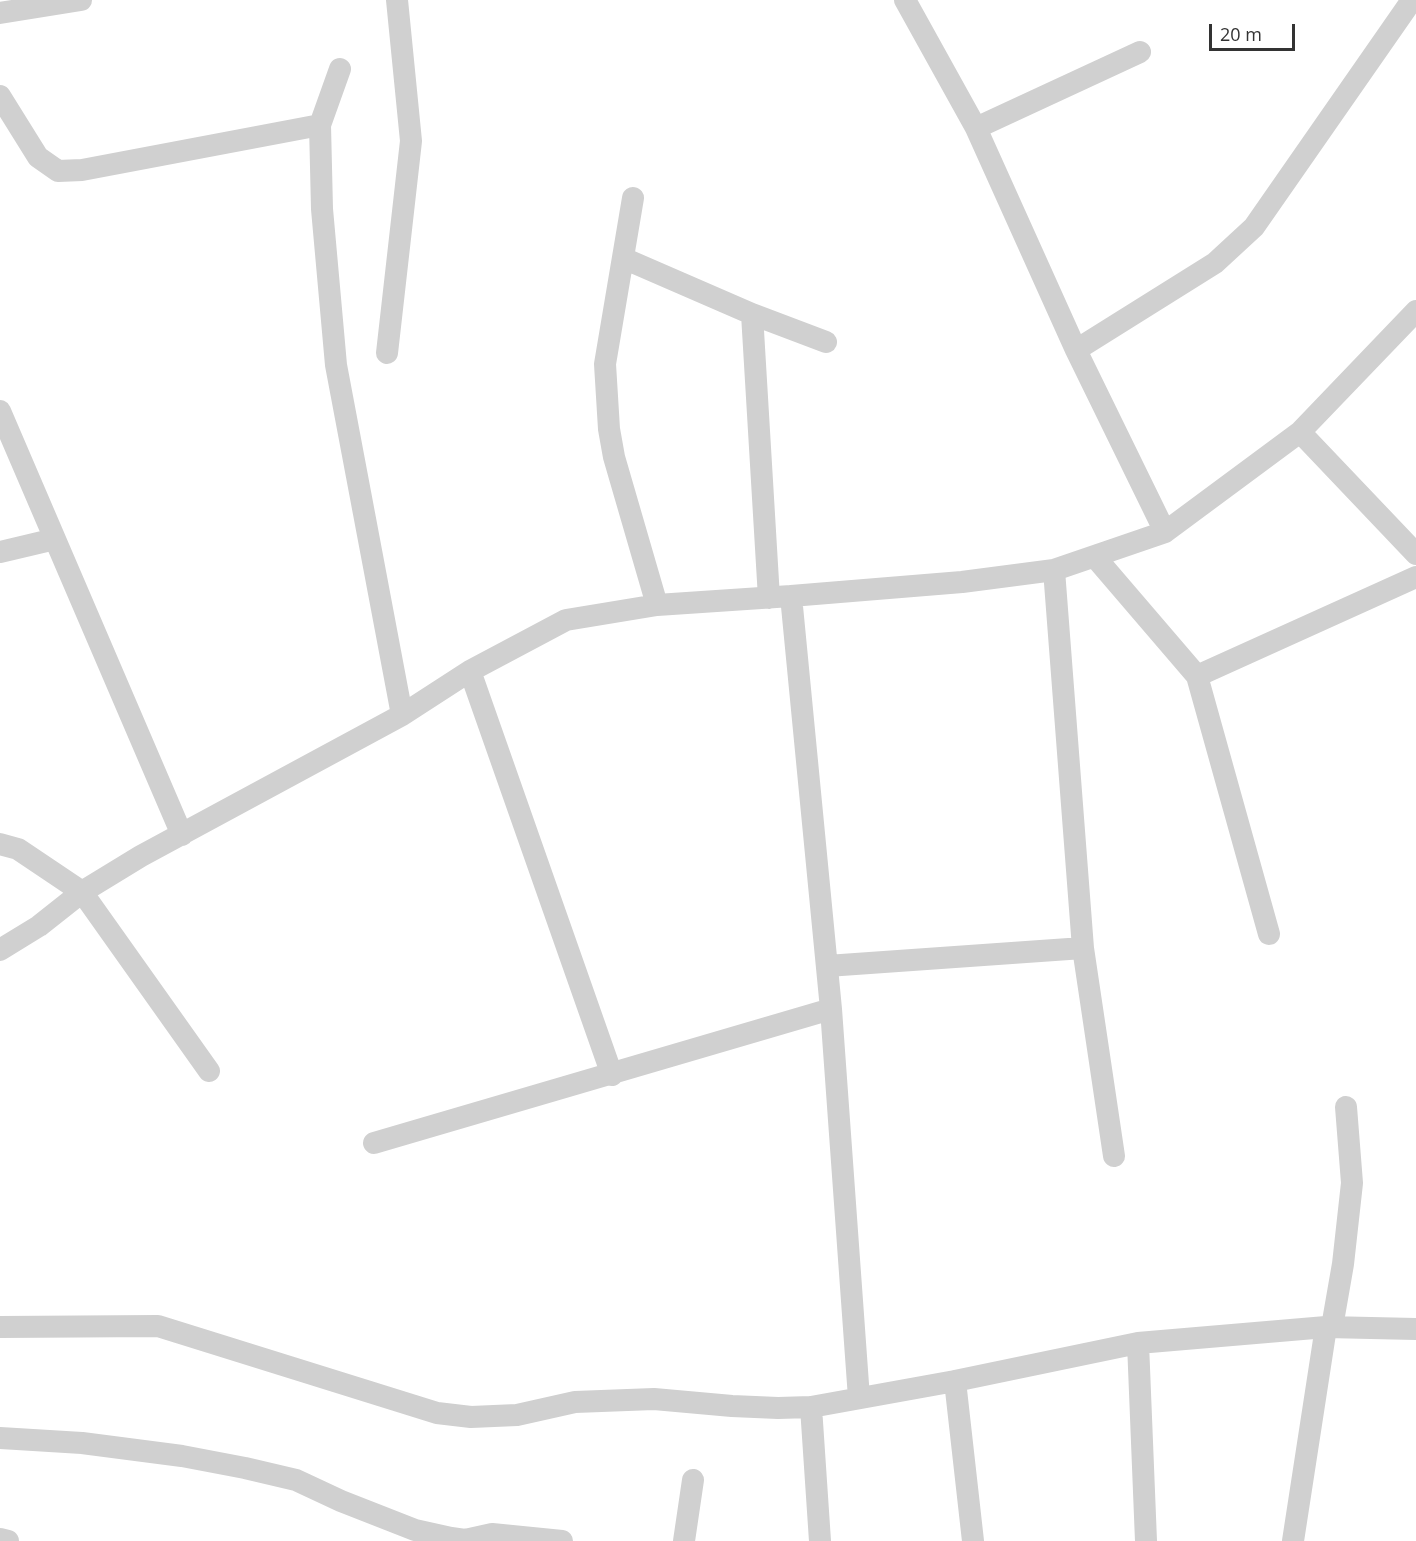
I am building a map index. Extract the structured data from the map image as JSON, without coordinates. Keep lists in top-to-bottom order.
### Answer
{
  "scale_bar": "20 m"
}
